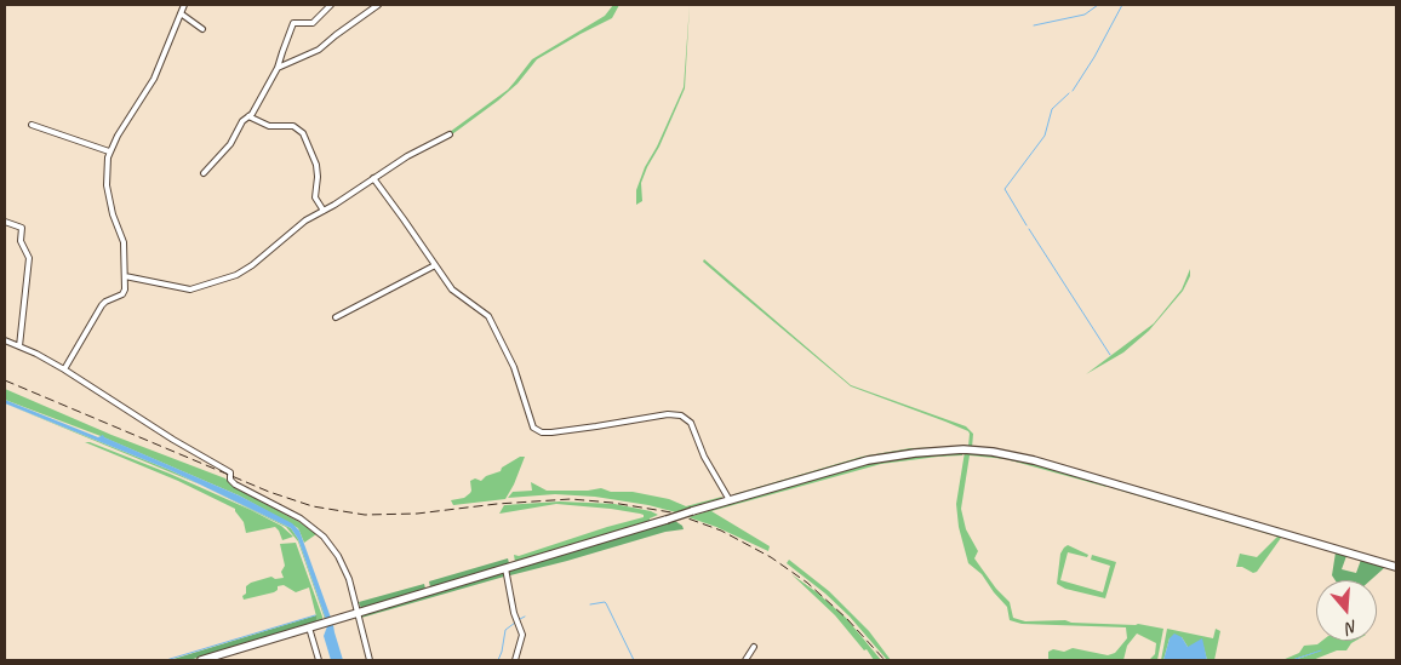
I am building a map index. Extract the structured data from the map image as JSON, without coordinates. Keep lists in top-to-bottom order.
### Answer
{
  "north": "bottom"
}
